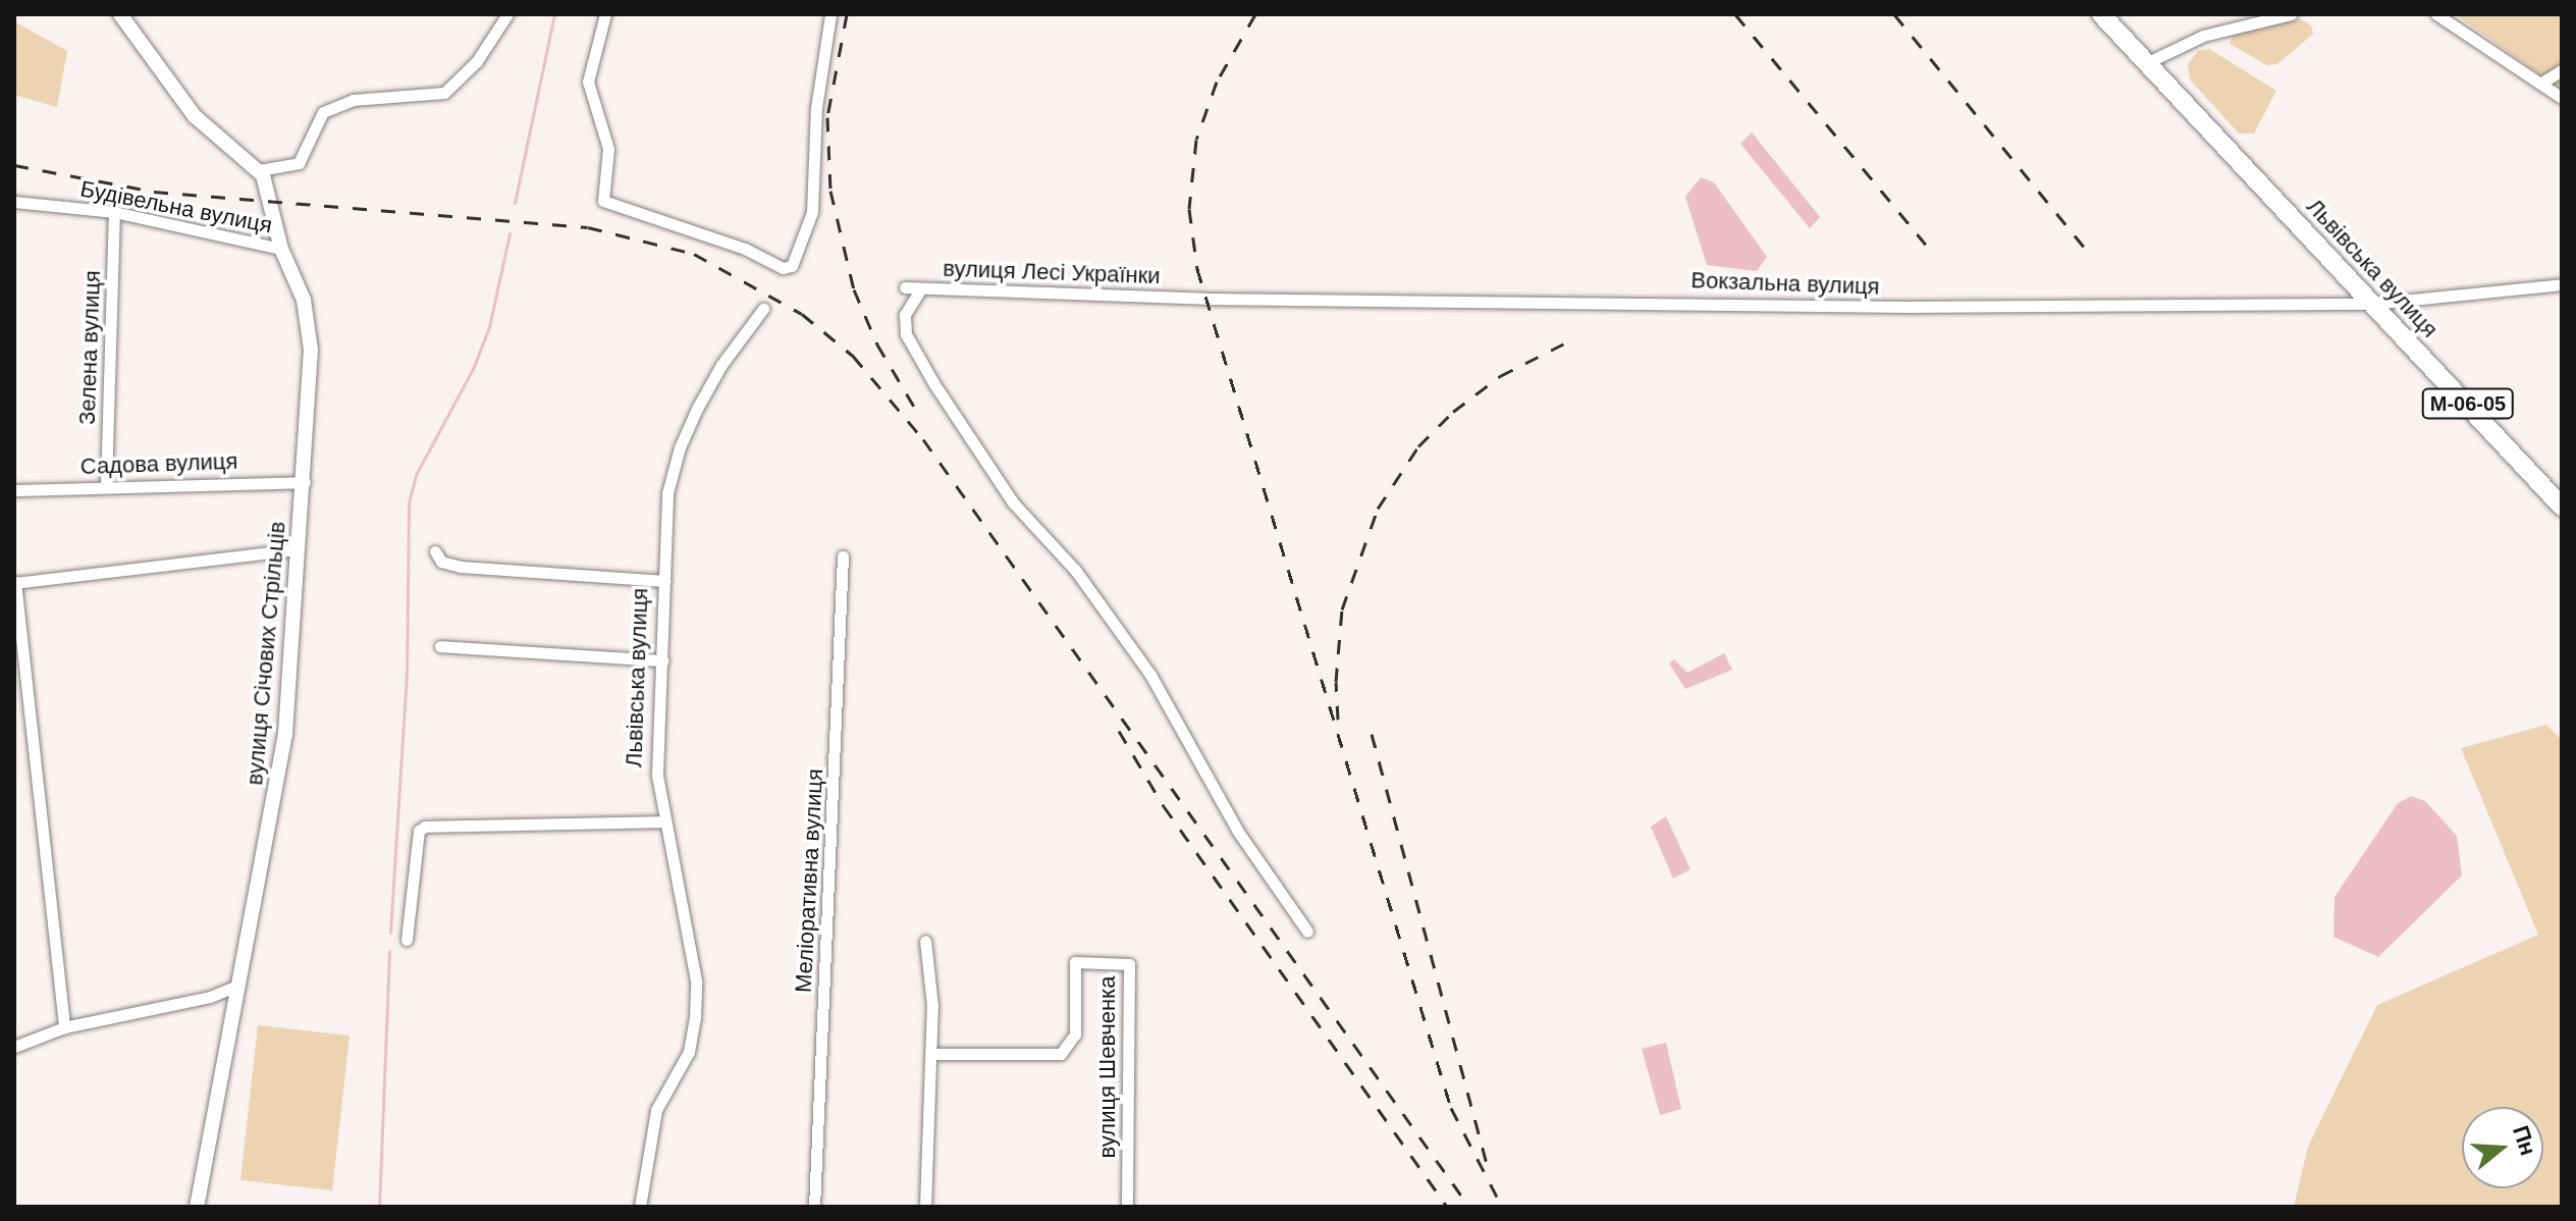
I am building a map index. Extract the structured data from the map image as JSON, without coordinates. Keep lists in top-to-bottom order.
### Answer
{
  "streets": {
    "highway": ["Львівська вулиця", "М-06-05"],
    "street": [
      "Будівельна вулиця",
      "вулиця Лесі Українки",
      "Вокзальна вулиця",
      "Зелена вулиця",
      "Садова вулиця",
      "вулиця Січових Стрільців",
      "Меліоративна вулиця",
      "вулиця Шевченка"
    ]
  },
  "crossings": [
    ["Будівельна вулиця", "Зелена вулиця"],
    ["Будівельна вулиця", "вулиця Січових Стрільців"],
    ["Львівська вулиця", "Вокзальна вулиця"],
    ["вулиця Лесі Українки", "Вокзальна вулиця"],
    ["Зелена вулиця", "Садова вулиця"],
    ["Садова вулиця", "вулиця Січових Стрільців"]
  ],
  "north": "right"
}
